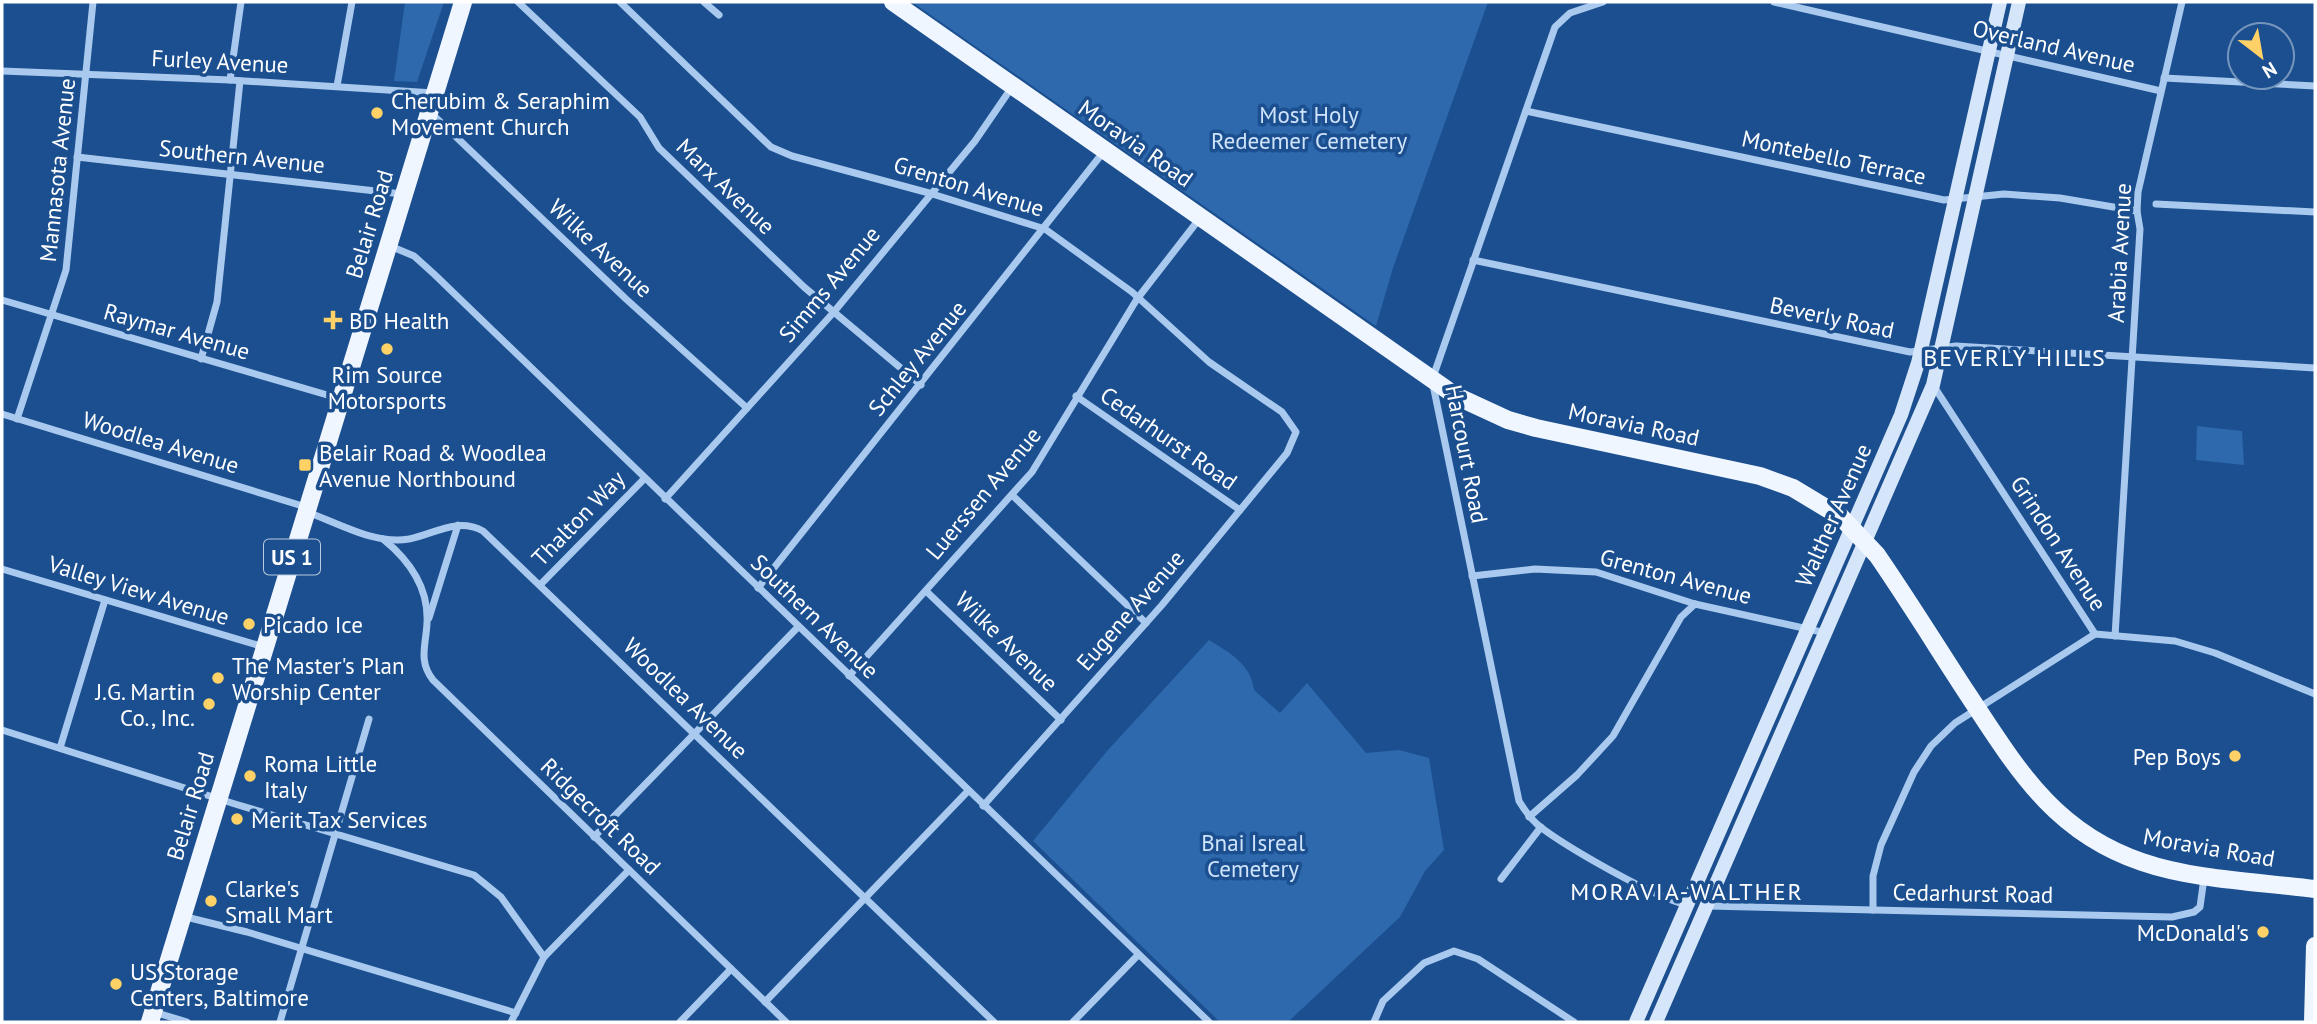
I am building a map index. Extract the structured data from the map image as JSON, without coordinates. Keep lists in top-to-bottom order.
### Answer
{
  "streets": {
    "main road": [
      "Moravia Road",
      "Belair Road",
      "Walther Avenue",
      "US 1"
    ],
    "street": [
      "Overland Avenue",
      "Furley Avenue",
      "Southern Avenue",
      "Montebello Terrace",
      "Mannasota Avenue",
      "Marx Avenue",
      "Grenton Avenue",
      "Wilke Avenue",
      "Arabia Avenue",
      "Simms Avenue",
      "Beverly Road",
      "Raymar Avenue",
      "Schley Avenue",
      "Cedarhurst Road",
      "Woodlea Avenue",
      "Harcourt Road",
      "Luerssen Avenue",
      "Thalton Way",
      "Grindon Avenue",
      "Valley View Avenue",
      "Eugene Avenue",
      "Ridgecroft Road"
    ]
  },
  "crossings": [
    ["Overland Avenue", "Arabia Avenue"],
    ["Overland Avenue", "Walther Avenue"],
    ["Furley Avenue", "Mannasota Avenue"],
    ["Furley Avenue", "Belair Road"],
    ["Moravia Road", "Simms Avenue"],
    ["Moravia Road", "Schley Avenue"],
    ["Moravia Road", "Cedarhurst Road"],
    ["Moravia Road", "Harcourt Road"],
    ["Moravia Road", "Luerssen Avenue"],
    ["Moravia Road", "Walther Avenue"],
    ["Southern Avenue", "Mannasota Avenue"],
    ["Southern Avenue", "Belair Road"],
    ["Southern Avenue", "Simms Avenue"],
    ["Southern Avenue", "Schley Avenue"],
    ["Southern Avenue", "Luerssen Avenue"],
    ["Southern Avenue", "Thalton Way"],
    ["Southern Avenue", "Eugene Avenue"],
    ["Montebello Terrace", "Arabia Avenue"],
    ["Montebello Terrace", "Harcourt Road"],
    ["Montebello Terrace", "Walther Avenue"],
    ["Mannasota Avenue", "Raymar Avenue"],
    ["Mannasota Avenue", "Woodlea Avenue"],
    ["Marx Avenue", "Simms Avenue"],
    ["Marx Avenue", "Schley Avenue"],
    ["Grenton Avenue", "Simms Avenue"],
    ["Grenton Avenue", "Schley Avenue"],
    ["Grenton Avenue", "Harcourt Road"],
    ["Grenton Avenue", "Luerssen Avenue"],
    ["Grenton Avenue", "Walther Avenue"],
    ["Grenton Avenue", "Eugene Avenue"],
    ["Belair Road", "Wilke Avenue"],
    ["Belair Road", "Raymar Avenue"],
    ["Belair Road", "Woodlea Avenue"],
    ["Belair Road", "Valley View Avenue"],
    ["Wilke Avenue", "Simms Avenue"],
    ["Wilke Avenue", "Luerssen Avenue"],
    ["Wilke Avenue", "Eugene Avenue"],
    ["Arabia Avenue", "Beverly Road"],
    ["Arabia Avenue", "Grindon Avenue"],
    ["Beverly Road", "Harcourt Road"],
    ["Beverly Road", "Walther Avenue"],
    ["Cedarhurst Road", "Luerssen Avenue"],
    ["Cedarhurst Road", "Walther Avenue"],
    ["Cedarhurst Road", "Eugene Avenue"],
    ["Woodlea Avenue", "Thalton Way"],
    ["Woodlea Avenue", "Ridgecroft Road"],
    ["Walther Avenue", "Grindon Avenue"]
  ],
  "districts": ["BEVERLY HILLS", "MORAVIA-WALTHER"],
  "parks": ["Most Holy Redeemer Cemetery", "Bnai Isreal Cemetery"],
  "places": {
    "other": [
      "Cherubim & Seraphim Movement Church",
      "Rim Source Motorsports",
      "Picado Ice",
      "The Master's Plan Worship Center",
      "J.G. Martin Co., Inc.",
      "Pep Boys",
      "Roma Little Italy",
      "Merit Tax Services",
      "Clarke's Small Mart",
      "McDonald's",
      "US Storage Centers, Baltimore"
    ],
    "health": ["BD Health"],
    "transit": ["Belair Road & Woodlea Avenue Northbound"]
  },
  "north": "bottom right"
}
